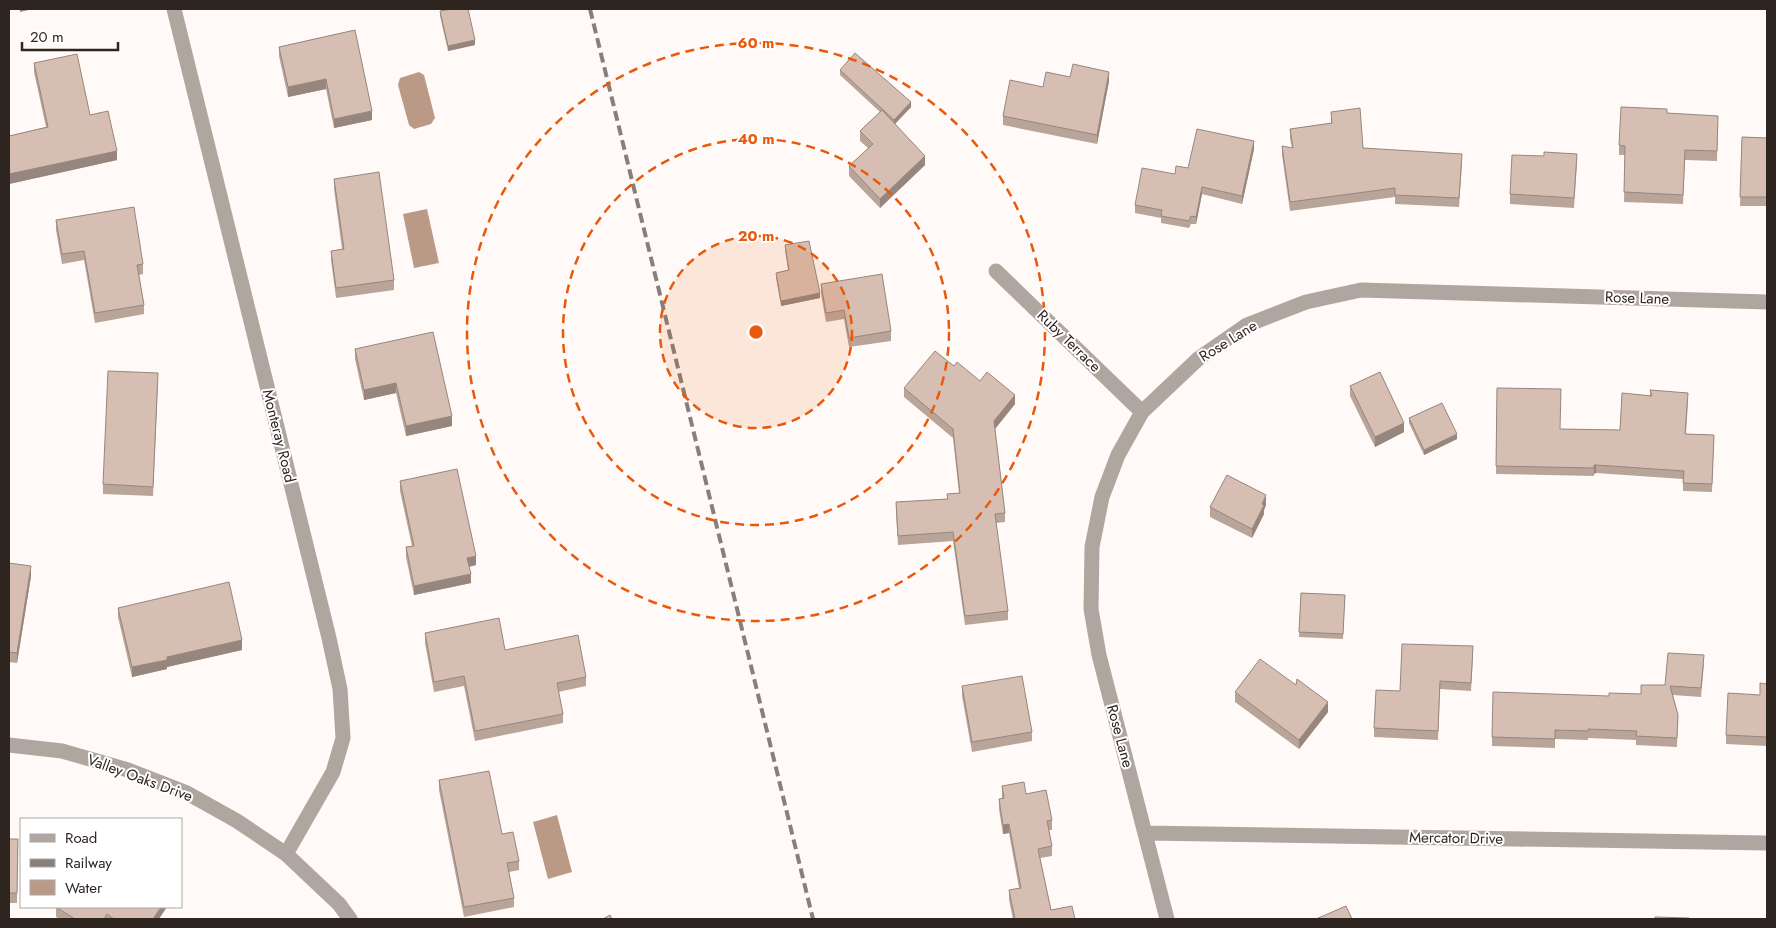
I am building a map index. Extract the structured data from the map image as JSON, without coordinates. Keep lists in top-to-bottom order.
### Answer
{
  "streets": {
    "street": [
      "Rose Lane",
      "Ruby Terrace",
      "Monteray Road",
      "Valley Oaks Drive",
      "Mercator Drive"
    ]
  },
  "crossings": [
    ["Rose Lane", "Ruby Terrace"],
    ["Rose Lane", "Mercator Drive"],
    ["Monteray Road", "Valley Oaks Drive"]
  ],
  "legend": ["Road", "Railway", "Water"],
  "scale_bar": "20 m",
  "rings": ["60 m", "40 m", "20 m"]
}
